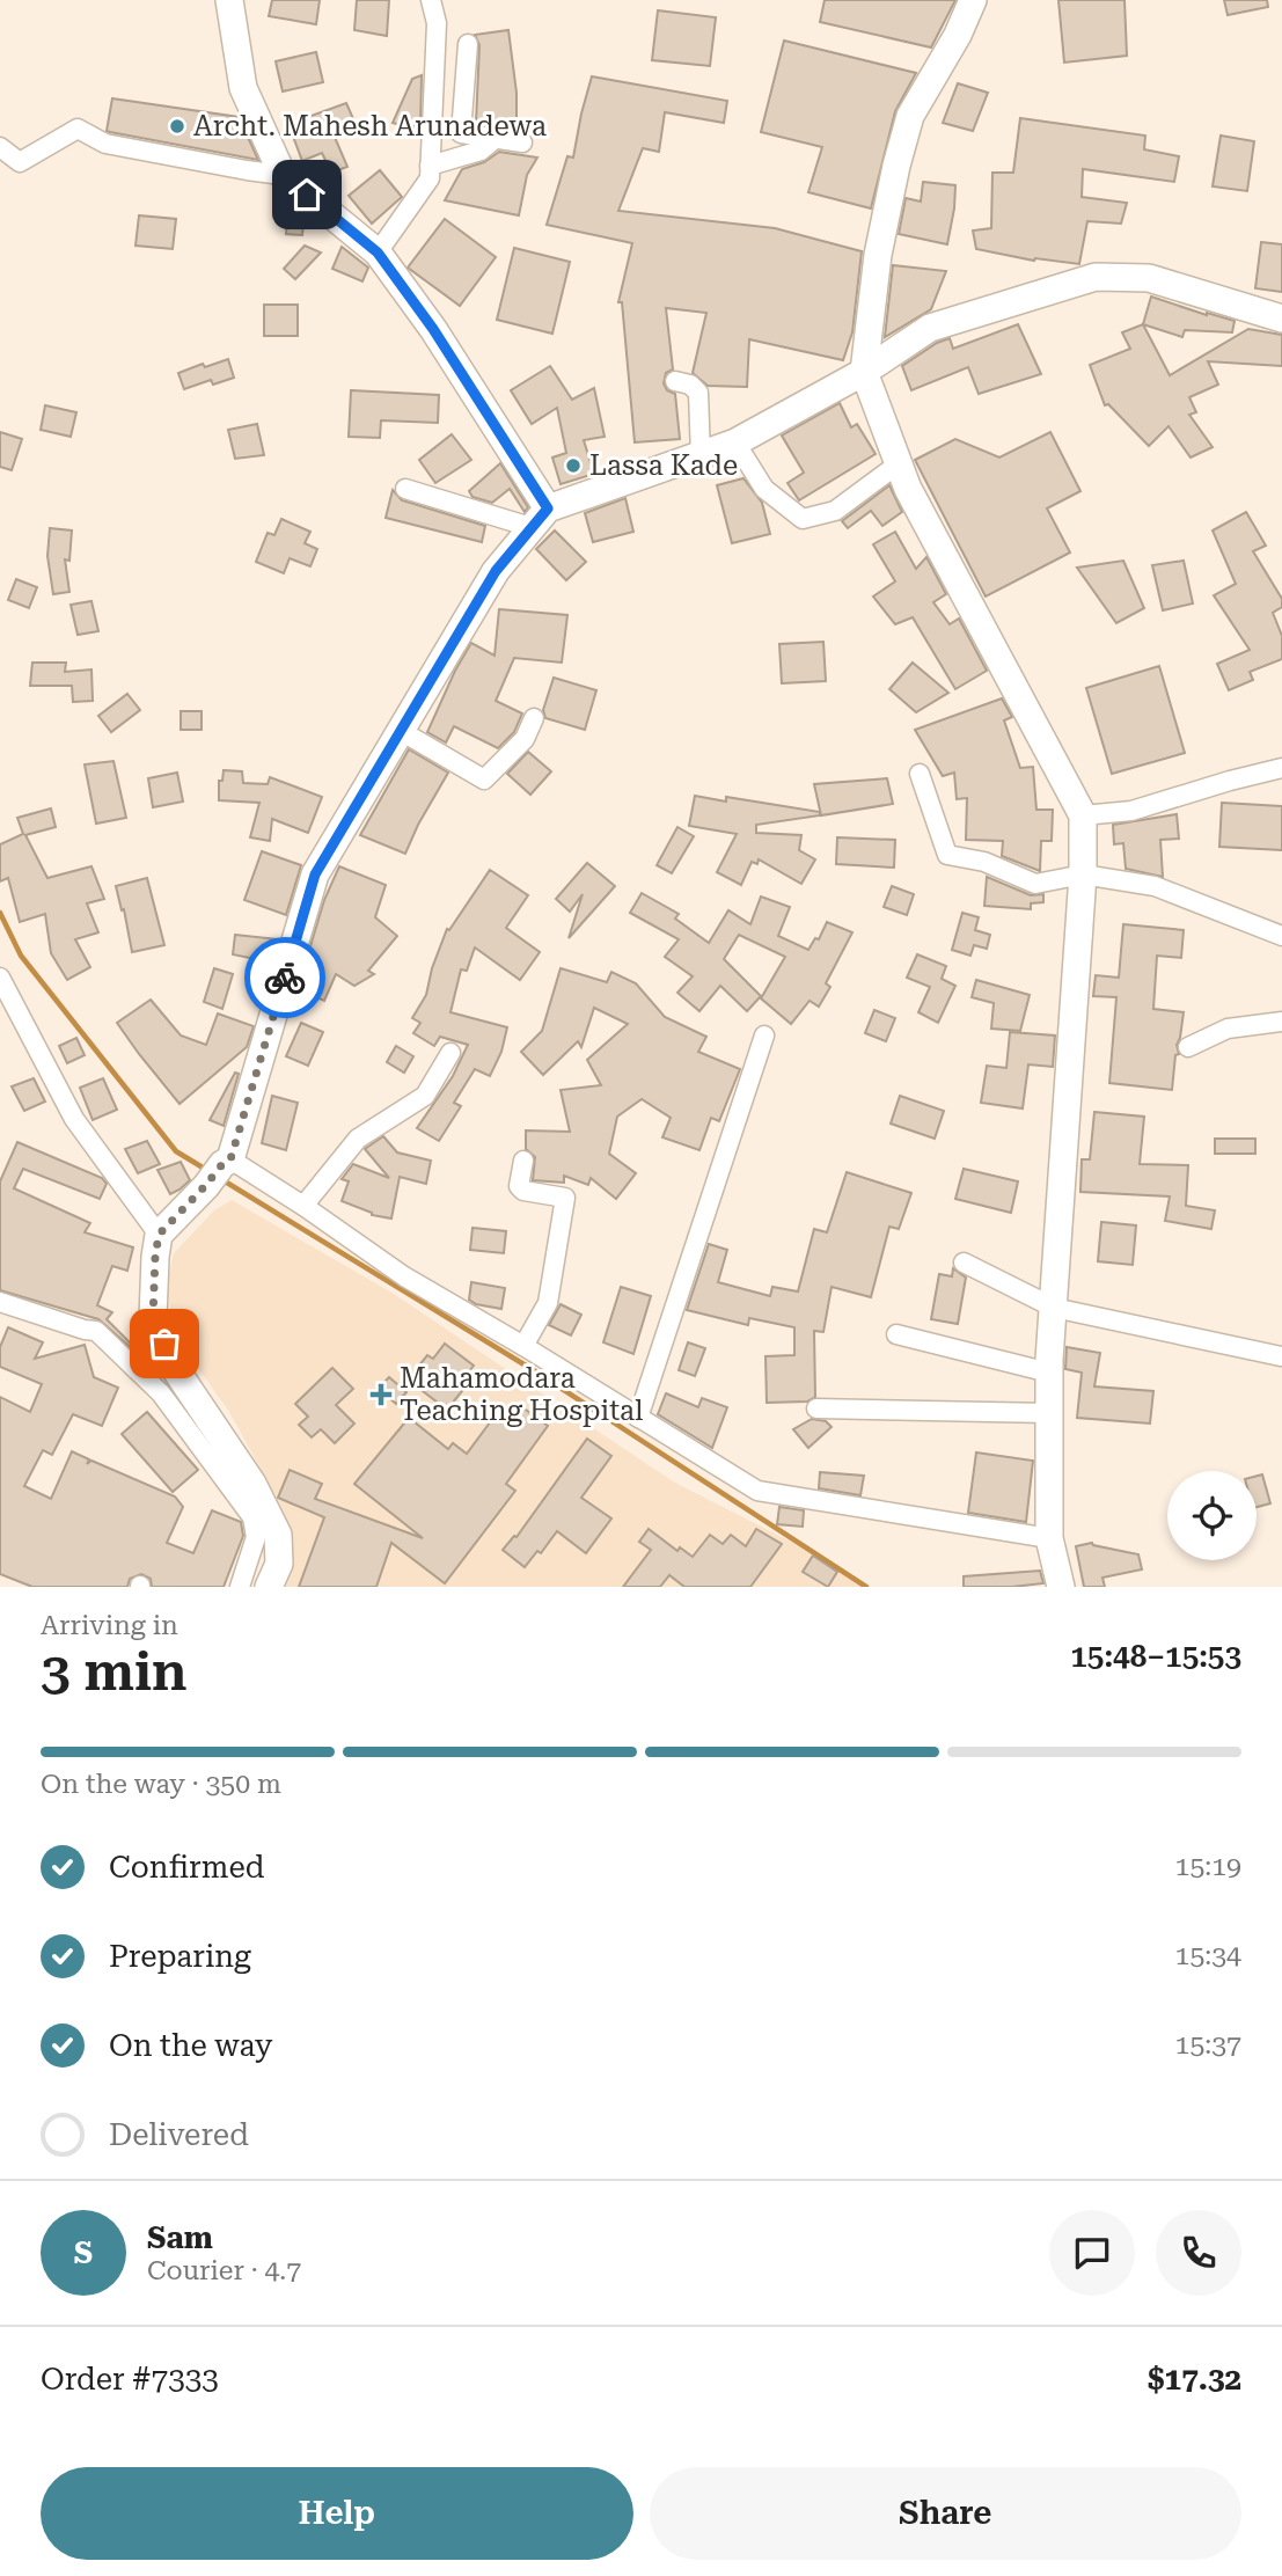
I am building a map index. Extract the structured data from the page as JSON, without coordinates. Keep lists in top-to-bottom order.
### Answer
{
  "places": {
    "other": ["Archt. Mahesh Arunadewa", "Lassa Kade"],
    "health": ["Mahamodara Teaching Hospital"]
  },
  "page": {
    "heading": ["3 min", "Arriving in", "15:48–15:53"],
    "panel": [
      "Sam",
      "Courier · 4.7",
      "Order #7333",
      "$17.32"
    ],
    "bar": "On the way · 350 m",
    "list": [
      ["Confirmed", "15:19"],
      ["Preparing", "15:34"],
      ["On the way", "15:37"],
      "Delivered"
    ],
    "round": "S",
    "buttons": ["Help", "Share"]
  }
}
